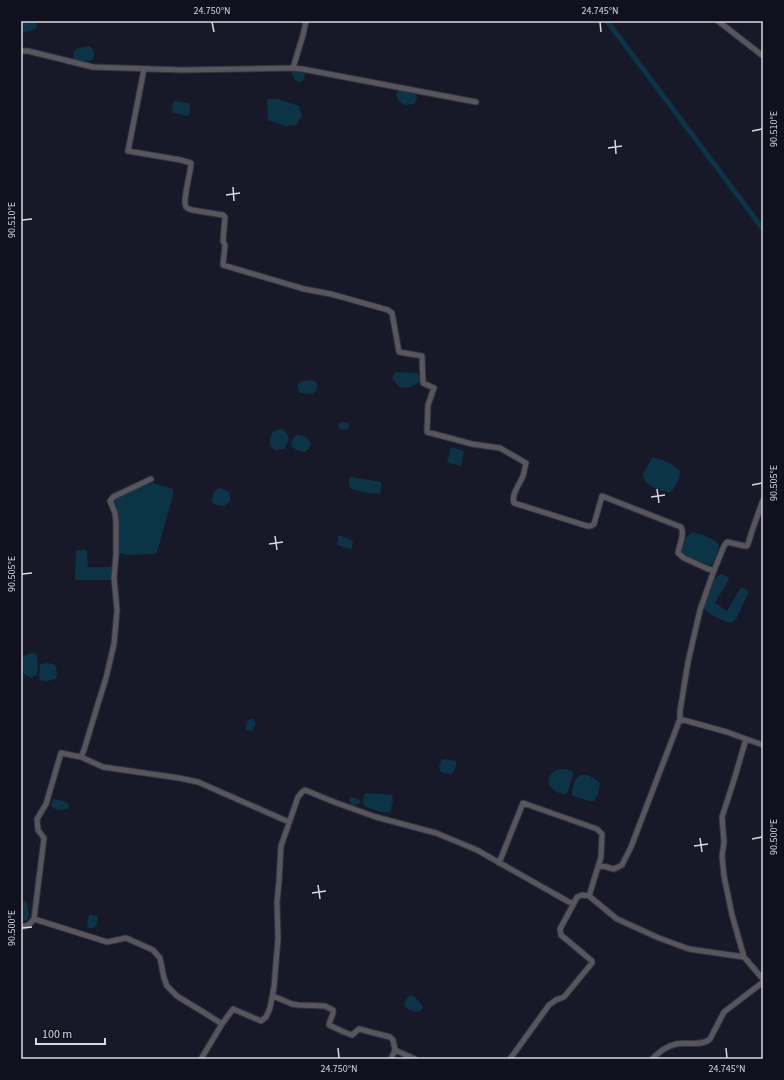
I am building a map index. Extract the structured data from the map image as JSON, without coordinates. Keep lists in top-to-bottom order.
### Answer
{
  "scale_bar": "100 m",
  "coordinates": [
    "24.750°N",
    "24.745°N",
    "90.510°E",
    "90.505°E",
    "90.500°E"
  ]
}
